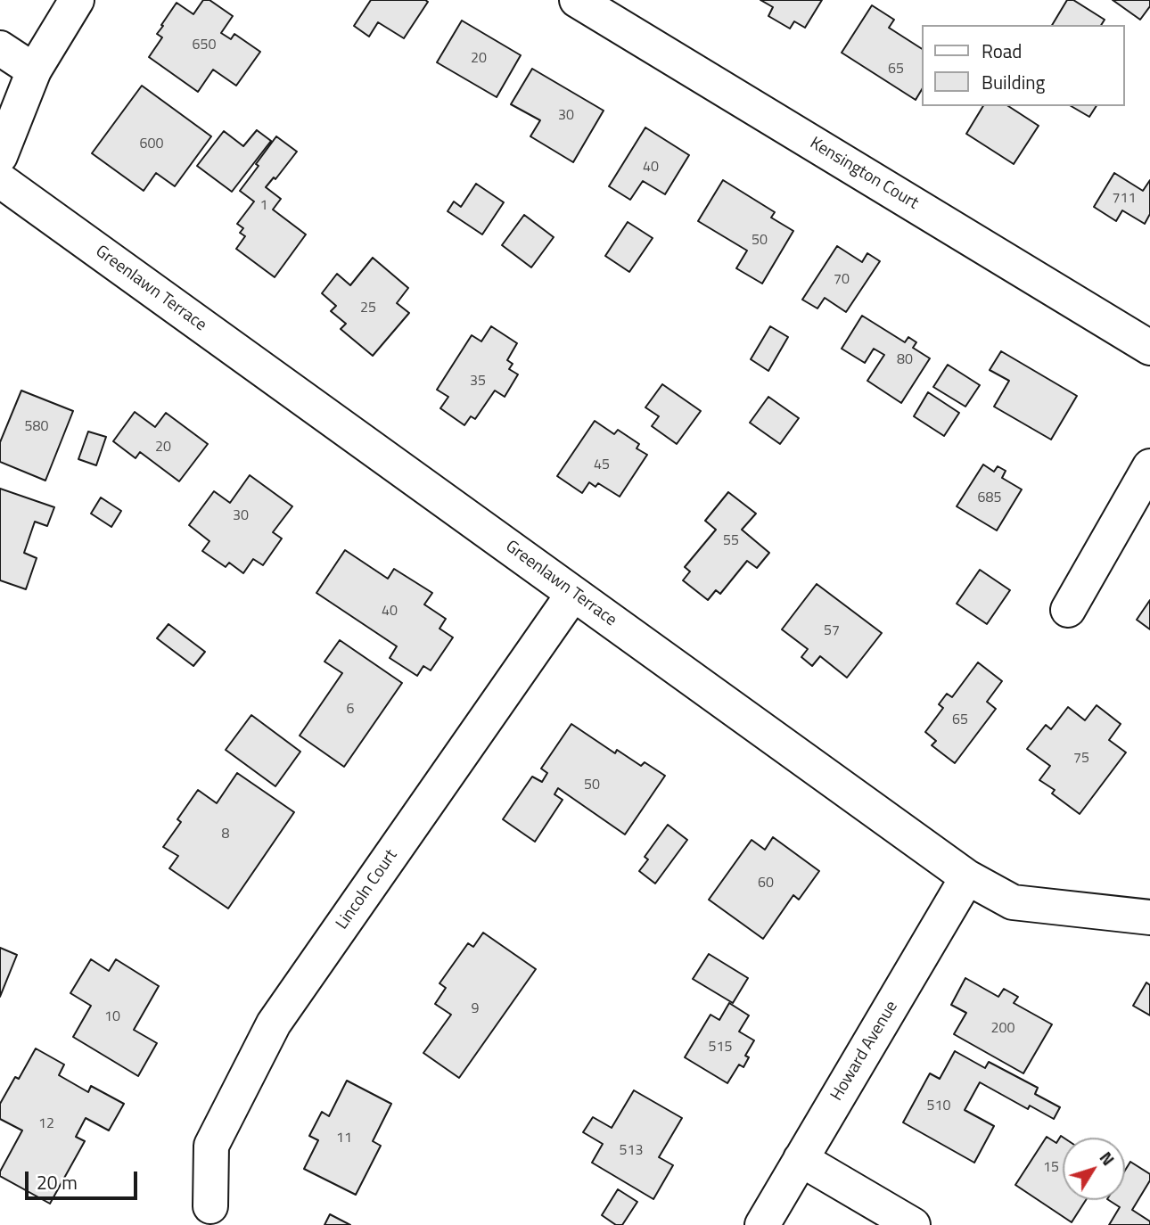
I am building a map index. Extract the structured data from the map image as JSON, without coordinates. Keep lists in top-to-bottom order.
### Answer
{
  "streets": {
    "street": [
      "Kensington Court",
      "Greenlawn Terrace",
      "Lincoln Court",
      "Howard Avenue"
    ]
  },
  "crossings": [
    ["Greenlawn Terrace", "Lincoln Court"],
    ["Greenlawn Terrace", "Howard Avenue"]
  ],
  "house_numbers": [
    "650",
    "20",
    "65",
    "30",
    "600",
    "40",
    "711",
    "1",
    "50",
    "70",
    "25",
    "80",
    "35",
    "580",
    "20",
    "45",
    "685",
    "30",
    "55",
    "40",
    "57",
    "6",
    "65",
    "75",
    "50",
    "8",
    "60",
    "9",
    "10",
    "200",
    "515",
    "510",
    "12",
    "11",
    "513",
    "15"
  ],
  "legend": ["Road", "Building"],
  "scale_bar": "20 m",
  "north": "top right"
}
